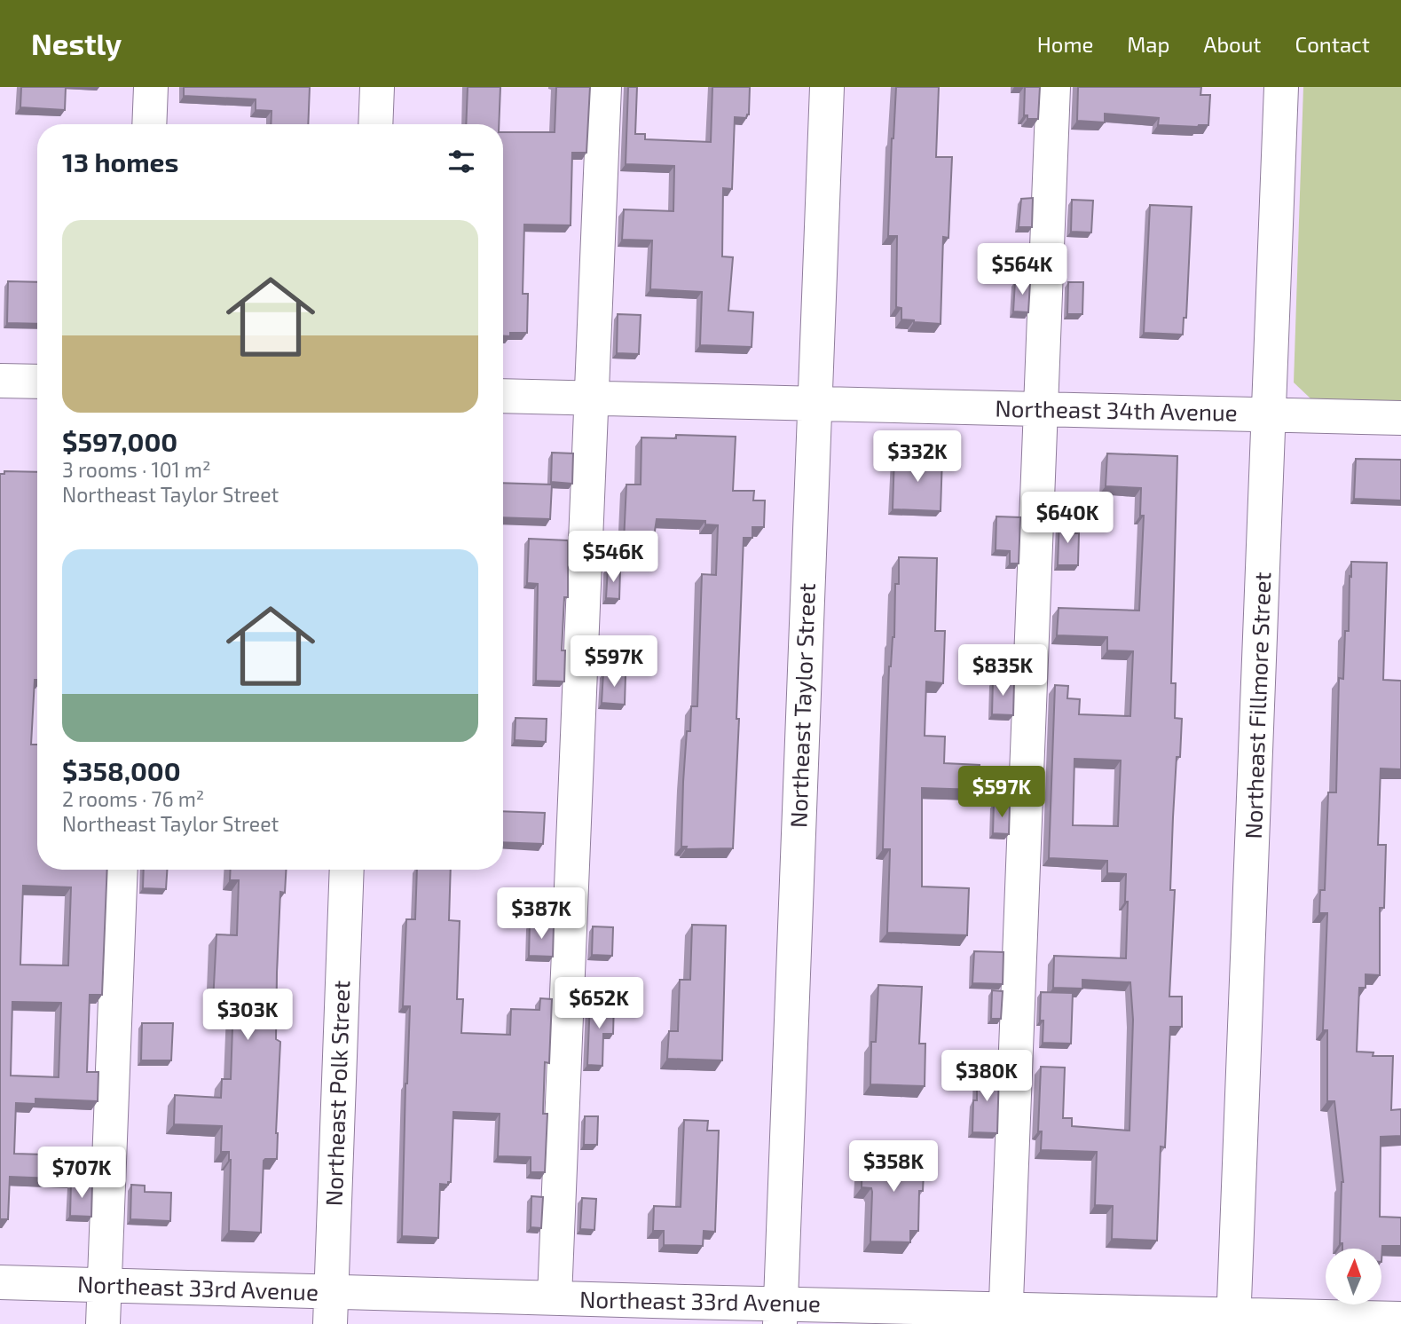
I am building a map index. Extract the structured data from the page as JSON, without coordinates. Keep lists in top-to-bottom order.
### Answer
{
  "streets": {
    "street": [
      "Northeast 34th Avenue",
      "Northeast Taylor Street",
      "Northeast Fillmore Street",
      "Northeast Polk Street",
      "Northeast 33rd Avenue"
    ]
  },
  "crossings": [
    ["Northeast 34th Avenue", "Northeast Taylor Street"],
    ["Northeast 34th Avenue", "Northeast Fillmore Street"],
    ["Northeast Taylor Street", "Northeast 33rd Avenue"],
    ["Northeast Fillmore Street", "Northeast 33rd Avenue"],
    ["Northeast Polk Street", "Northeast 33rd Avenue"]
  ],
  "north": "top",
  "page": {
    "header": "Nestly",
    "nav": [
      "Home",
      "Map",
      "About",
      "Contact"
    ],
    "heading": "13 homes",
    "list": [
      {
        "name": "$597,000",
        "note": "3 rooms · 101 m² · Northeast Taylor Street"
      },
      {
        "name": "$358,000",
        "note": "2 rooms · 76 m² · Northeast Taylor Street"
      }
    ],
    "price": [
      "$564K",
      "$332K",
      "$640K",
      "$546K",
      "$597K",
      "$835K",
      "$597K",
      "$387K",
      "$652K",
      "$303K",
      "$380K",
      "$358K",
      "$707K"
    ]
  }
}
